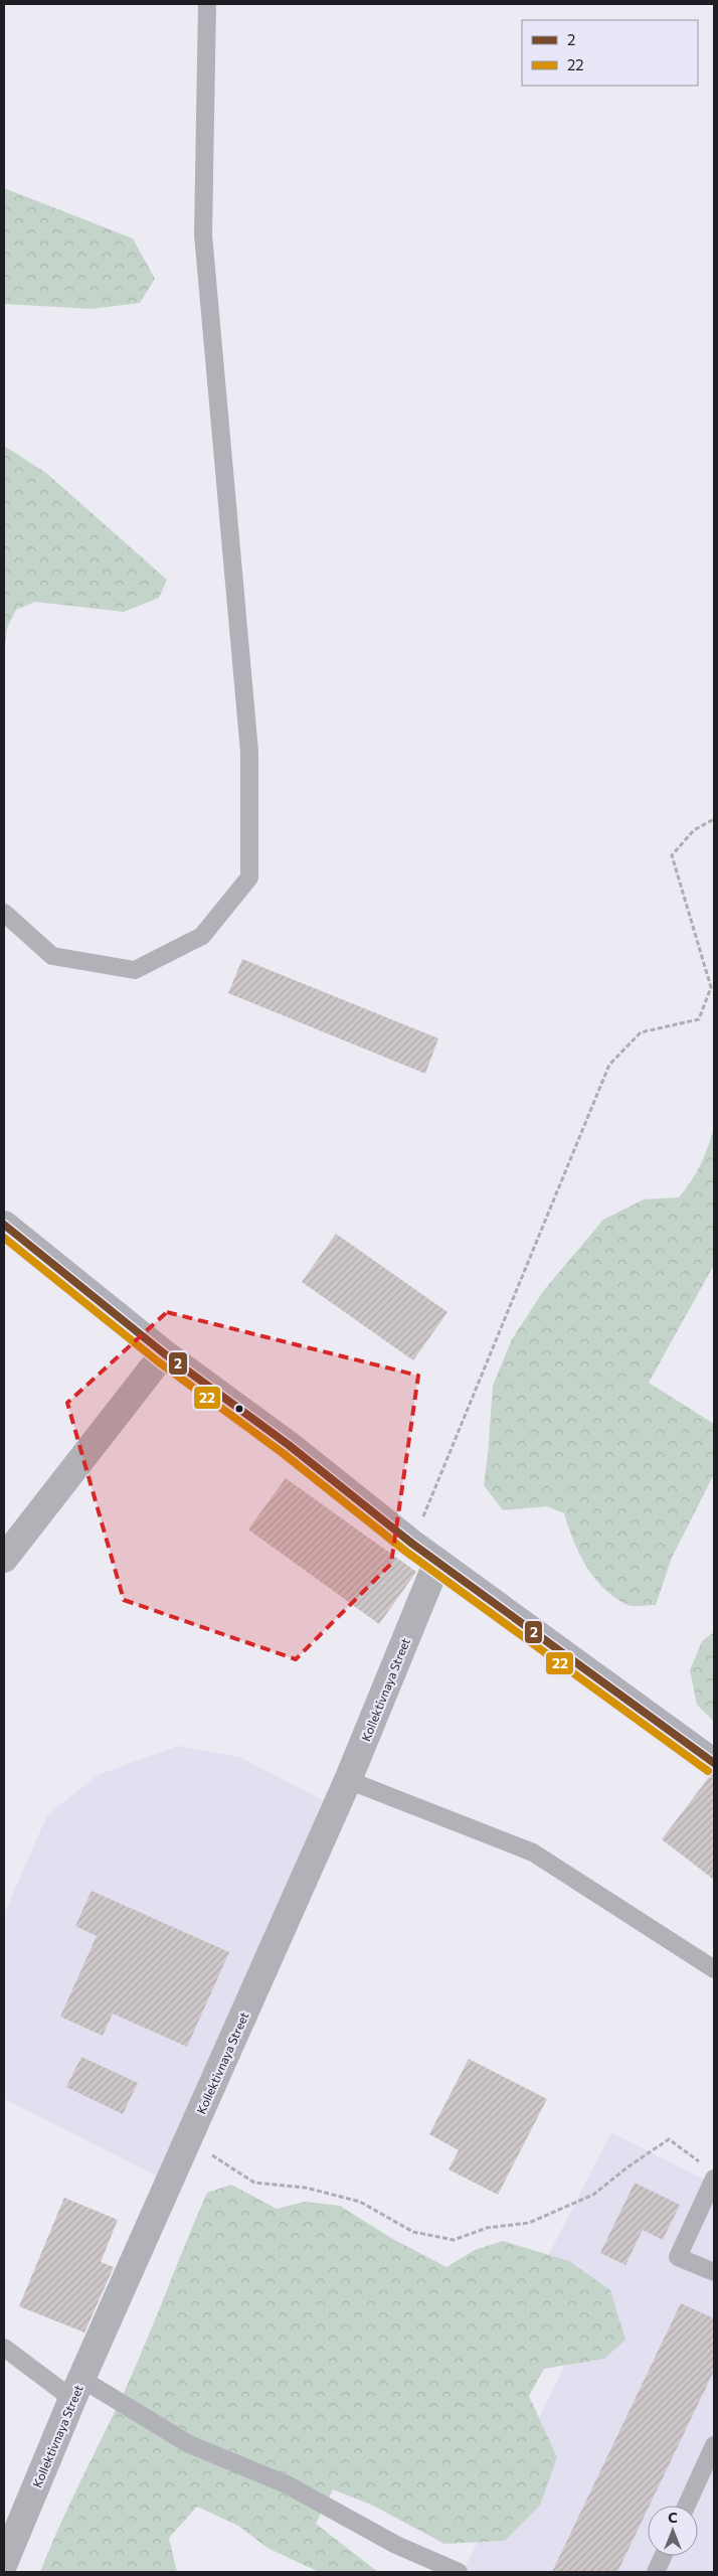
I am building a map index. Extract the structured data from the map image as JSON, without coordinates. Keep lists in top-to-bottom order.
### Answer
{
  "streets": {
    "street": ["Kollektivnaya Street"]
  },
  "lines": ["transit line 2", "transit line 22"],
  "legend": ["2", "22"],
  "north": "top"
}
